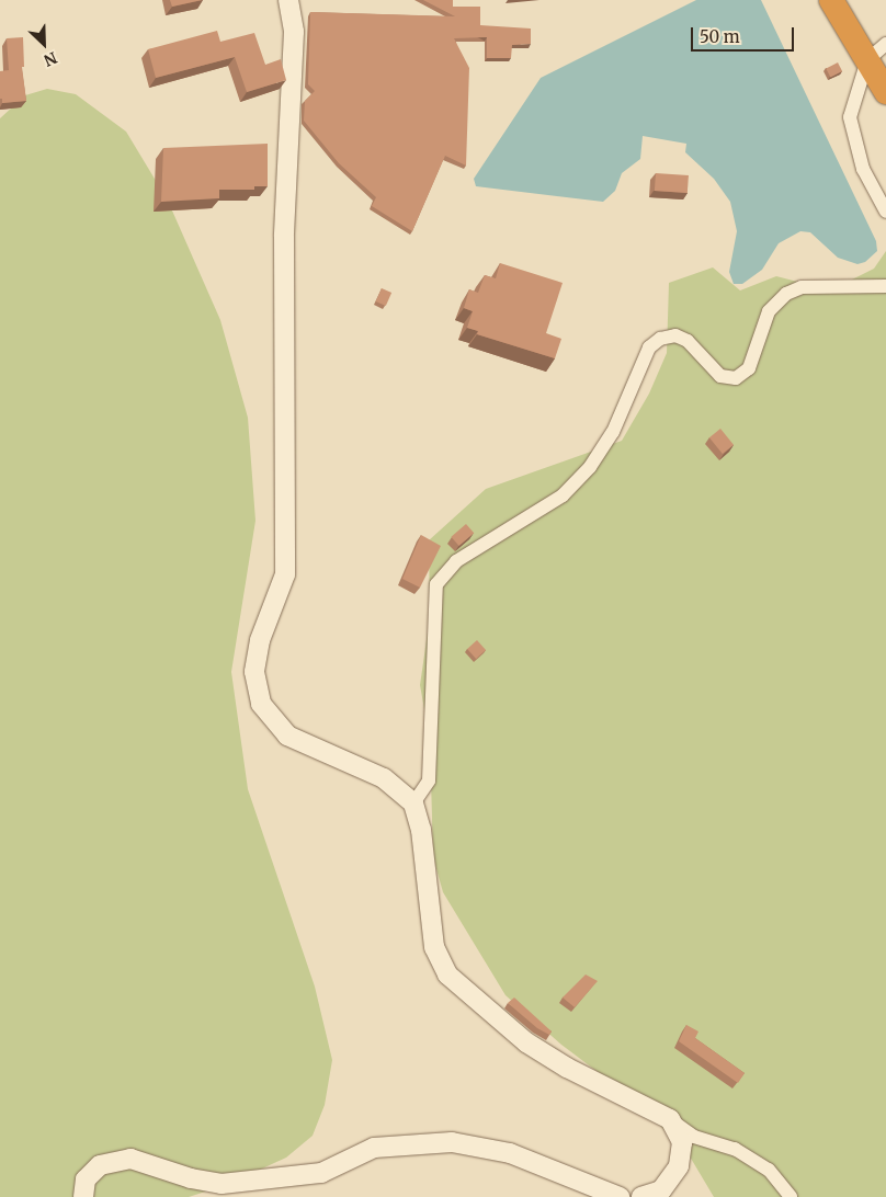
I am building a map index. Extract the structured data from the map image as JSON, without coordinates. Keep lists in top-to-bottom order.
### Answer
{
  "scale_bar": "50 m",
  "north": "bottom right"
}
